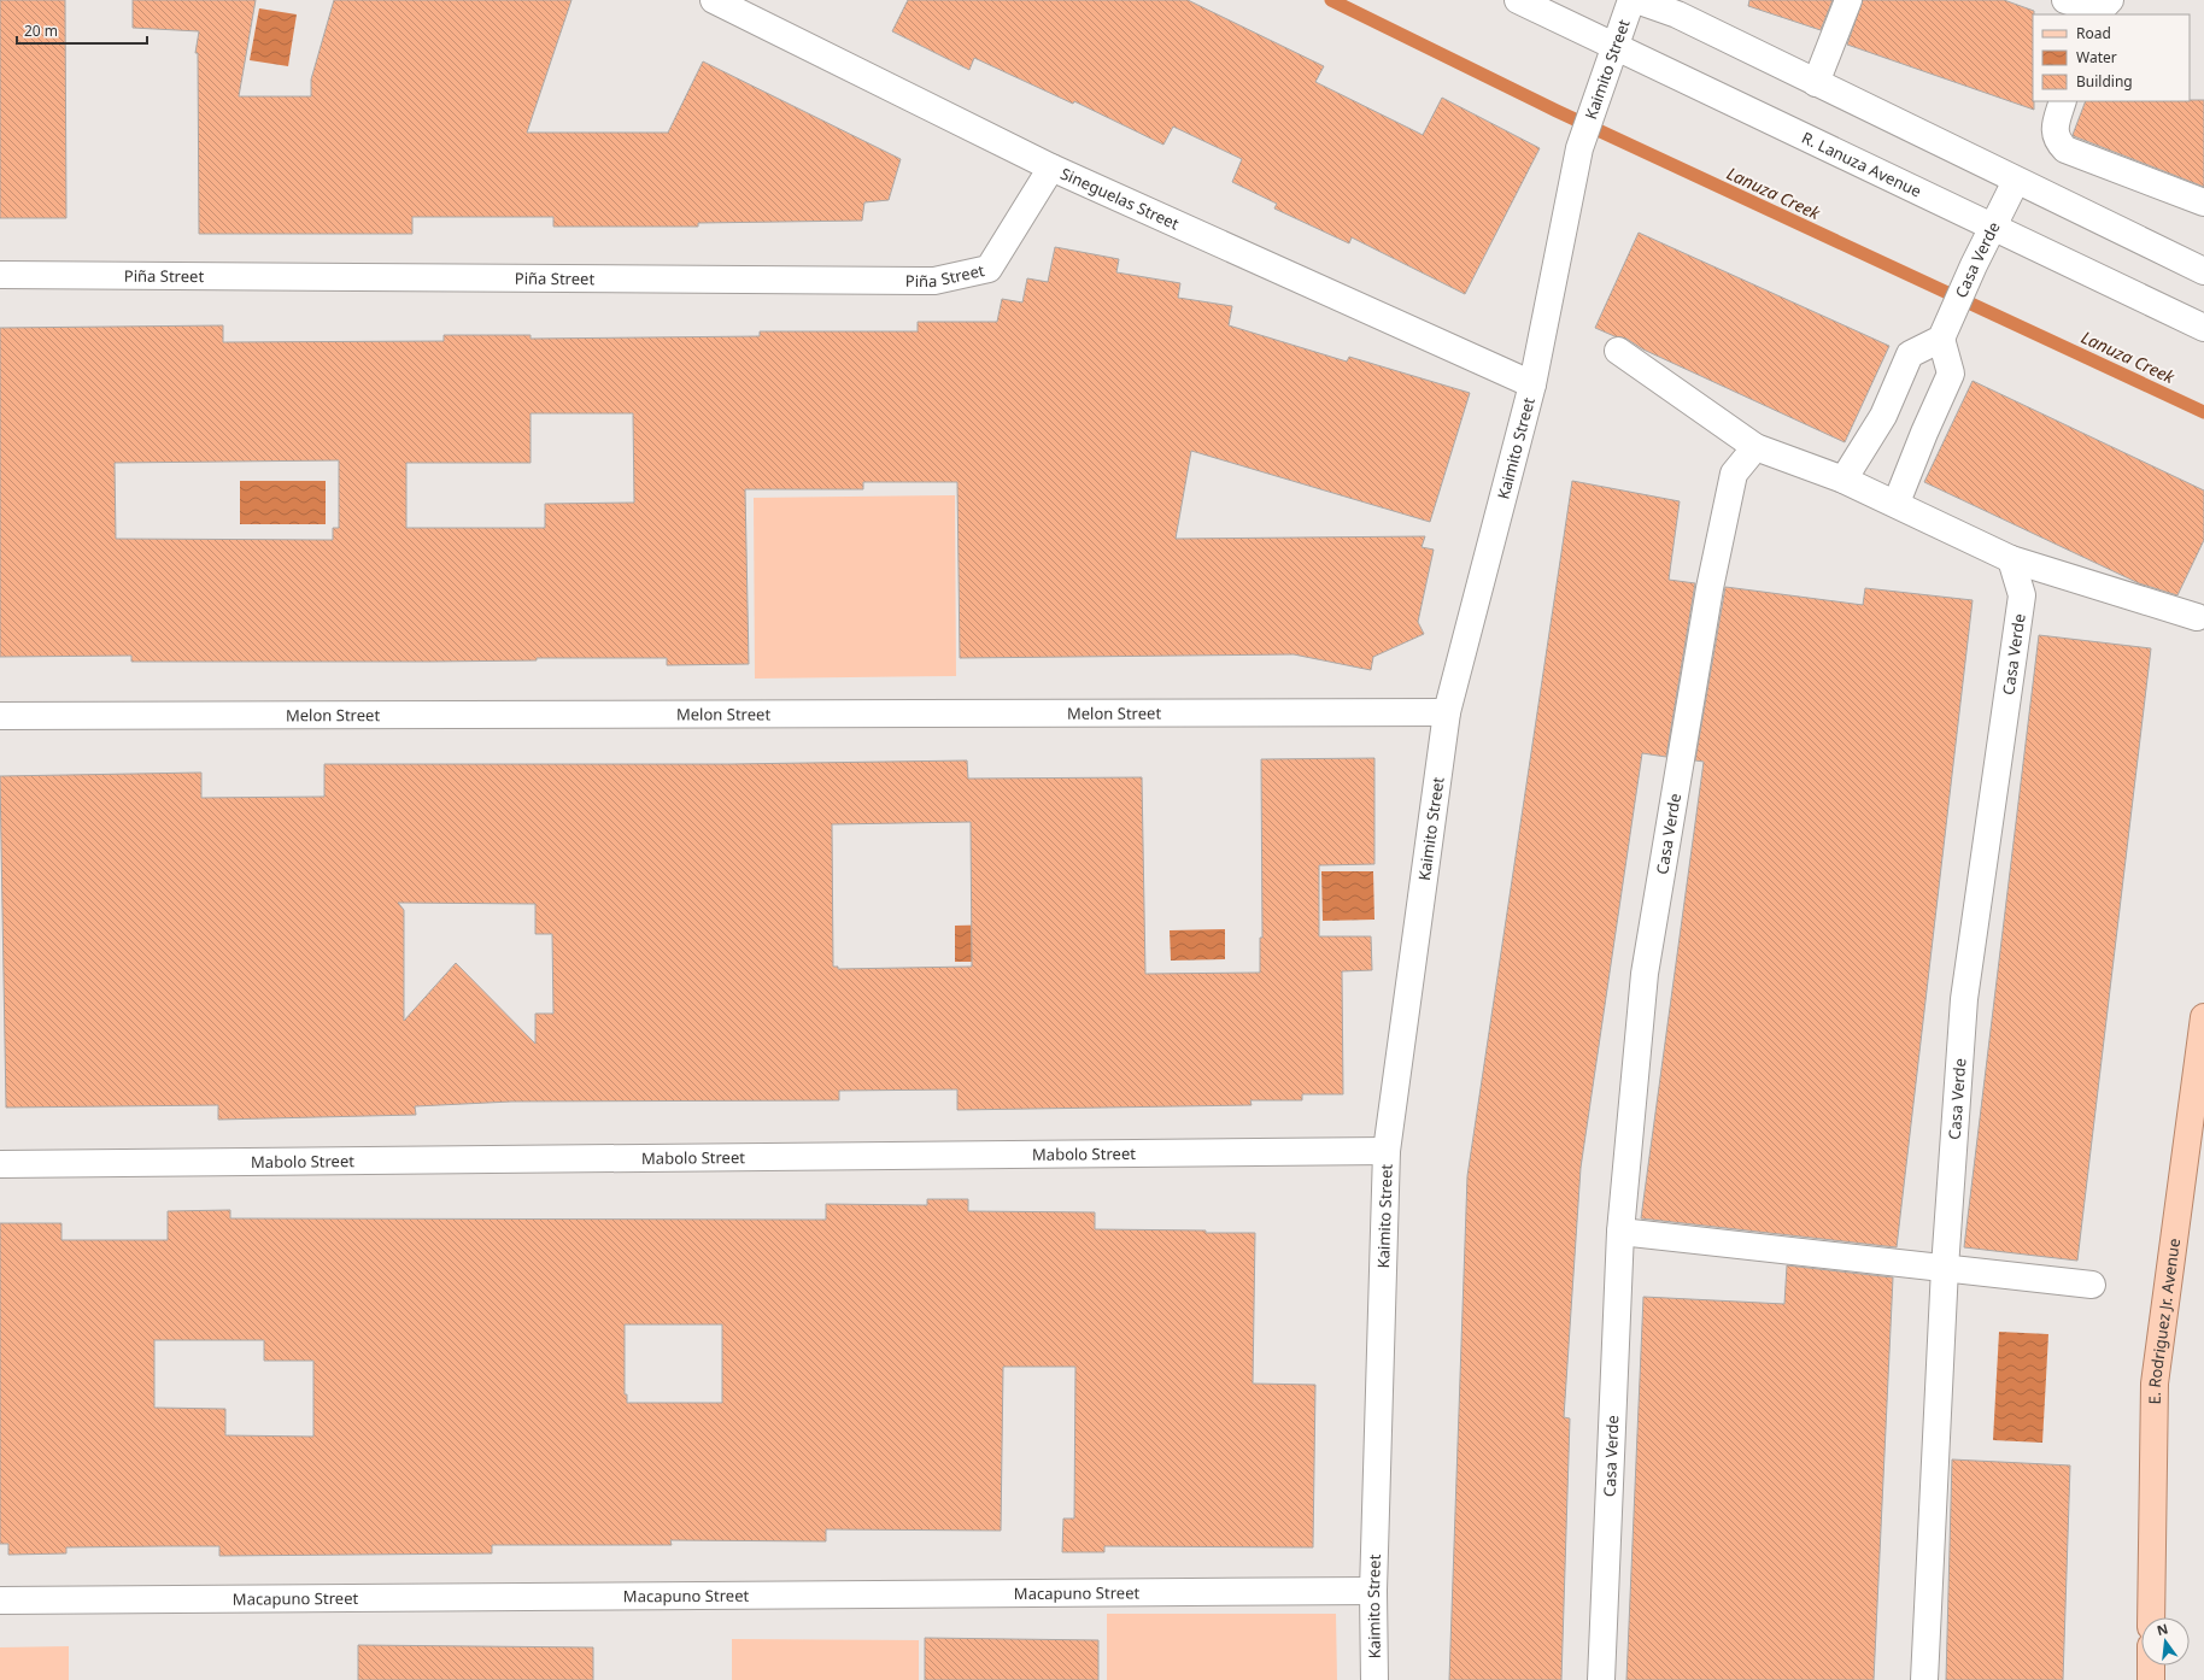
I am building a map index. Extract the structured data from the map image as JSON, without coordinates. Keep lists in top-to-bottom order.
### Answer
{
  "streets": {
    "main road": ["E. Rodriguez Jr. Avenue"],
    "street": [
      "Kaimito Street",
      "R. Lanuza Avenue",
      "Sineguelas Street",
      "Casa Verde",
      "Piña Street",
      "Melon Street",
      "Mabolo Street",
      "Macapuno Street"
    ]
  },
  "crossings": [
    ["Kaimito Street", "R. Lanuza Avenue"],
    ["Kaimito Street", "Sineguelas Street"],
    ["Kaimito Street", "Melon Street"],
    ["Kaimito Street", "Mabolo Street"],
    ["Kaimito Street", "Macapuno Street"],
    ["R. Lanuza Avenue", "Casa Verde"],
    ["Sineguelas Street", "Piña Street"]
  ],
  "water": ["Lanuza Creek"],
  "legend": ["Road", "Water", "Building"],
  "scale_bar": "20 m",
  "north": "top"
}
